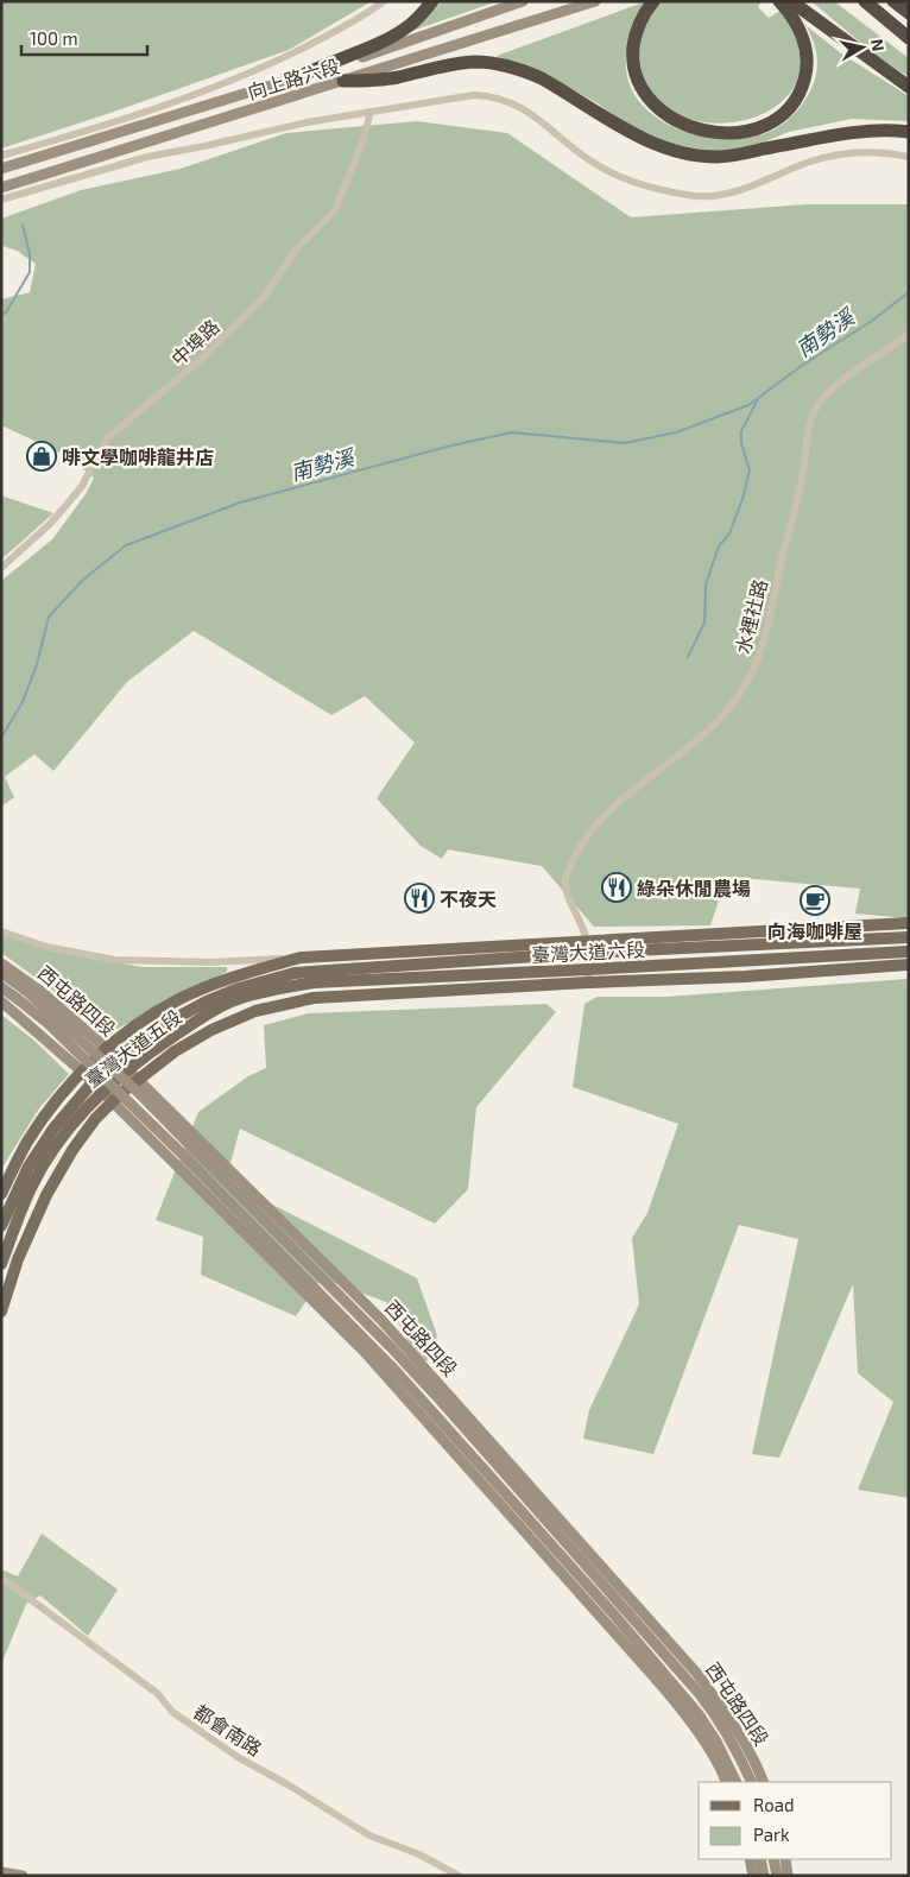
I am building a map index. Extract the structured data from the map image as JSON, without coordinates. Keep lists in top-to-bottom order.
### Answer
{
  "streets": {
    "main road": ["臺灣大道六段", "臺灣大道五段"],
    "street": [
      "向上路六段",
      "中埠路",
      "水裡社路",
      "西屯路四段",
      "都會南路"
    ]
  },
  "crossings": [
    ["水裡社路", "臺灣大道六段"],
    ["臺灣大道六段", "西屯路四段"],
    ["臺灣大道六段", "臺灣大道五段"],
    ["西屯路四段", "臺灣大道五段"]
  ],
  "water": ["南勢溪"],
  "places": {
    "shop": ["啡文學咖啡龍井店"],
    "restaurant": ["綠朵休閒農場", "不夜天"],
    "cafe": ["向海咖啡屋"]
  },
  "legend": ["Road", "Park"],
  "scale_bar": "100 m",
  "north": "right"
}
